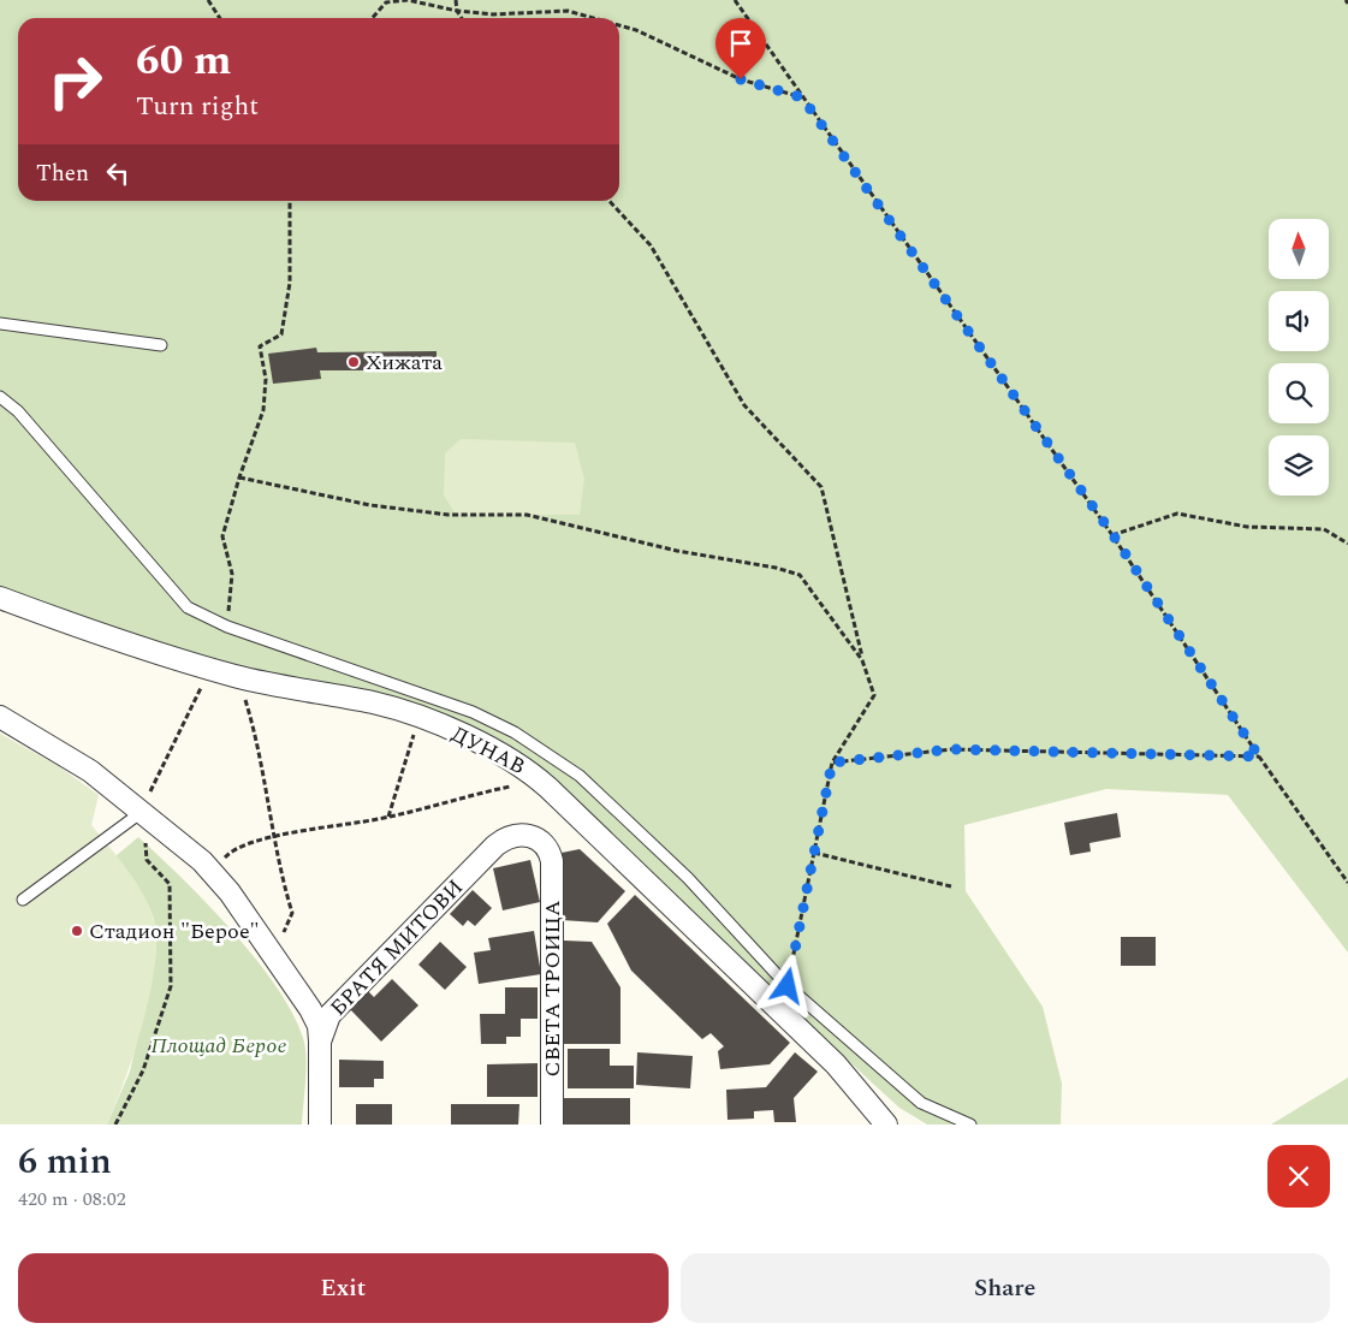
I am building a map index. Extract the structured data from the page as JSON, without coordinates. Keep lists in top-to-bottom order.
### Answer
{
  "streets": {
    "street": ["ДУНАВ", "БРАТЯ МИТОВИ", "СВЕТА ТРОИЦА"]
  },
  "crossings": [
    ["БРАТЯ МИТОВИ", "СВЕТА ТРОИЦА"]
  ],
  "parks": ["Площад Берое"],
  "places": ["Хижата", "Стадион \"Берое\""],
  "north": "top",
  "page": {
    "turn": ["60 m", "Turn right"],
    "then": "Then",
    "heading": ["6 min", "420 m · 08:02"],
    "buttons": ["Exit", "Share"]
  }
}
